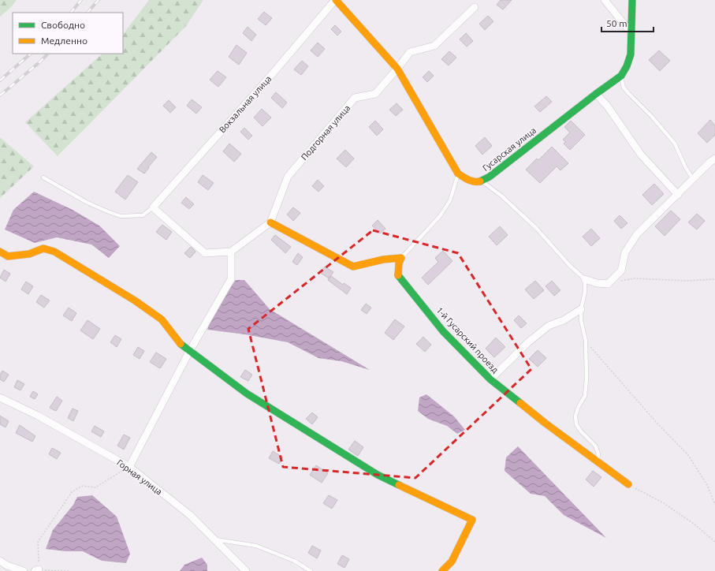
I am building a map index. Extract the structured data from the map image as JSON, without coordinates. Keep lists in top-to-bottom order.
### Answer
{
  "streets": {
    "street": [
      "Вокзальная улица",
      "Подгорная улица",
      "Гусарская улица",
      "1-й Гусарский проезд",
      "Горная улица"
    ]
  },
  "legend": ["Свободно", "Медленно"],
  "scale_bar": "50 m"
}
